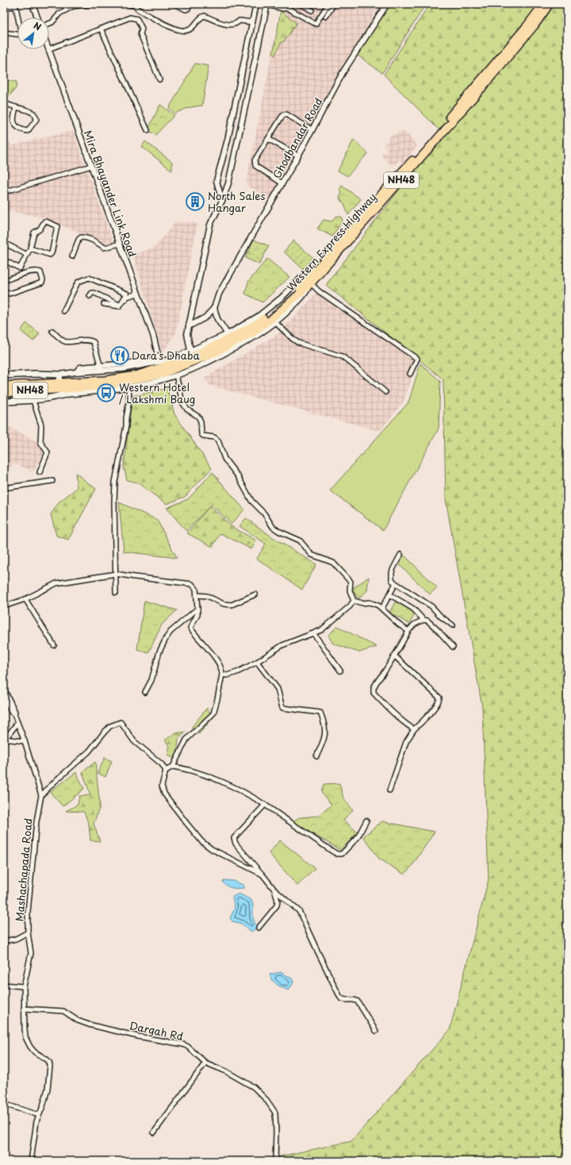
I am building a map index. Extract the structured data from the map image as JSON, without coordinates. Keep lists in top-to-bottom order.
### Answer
{
  "streets": {
    "highway": ["NH48", "Western Express Highway"],
    "street": [
      "Ghodbandar Road",
      "Mira Bhayander Link Road",
      "Mashachapada Road",
      "Dargah Rd"
    ]
  },
  "crossings": [
    ["Mashachapada Road", "Dargah Rd"]
  ],
  "places": {
    "building": ["North Sales Hangar"],
    "restaurant": ["Dara's Dhaba"],
    "bus stop": ["Western Hotel / Lakshmi Baug"]
  },
  "north": "top right"
}
